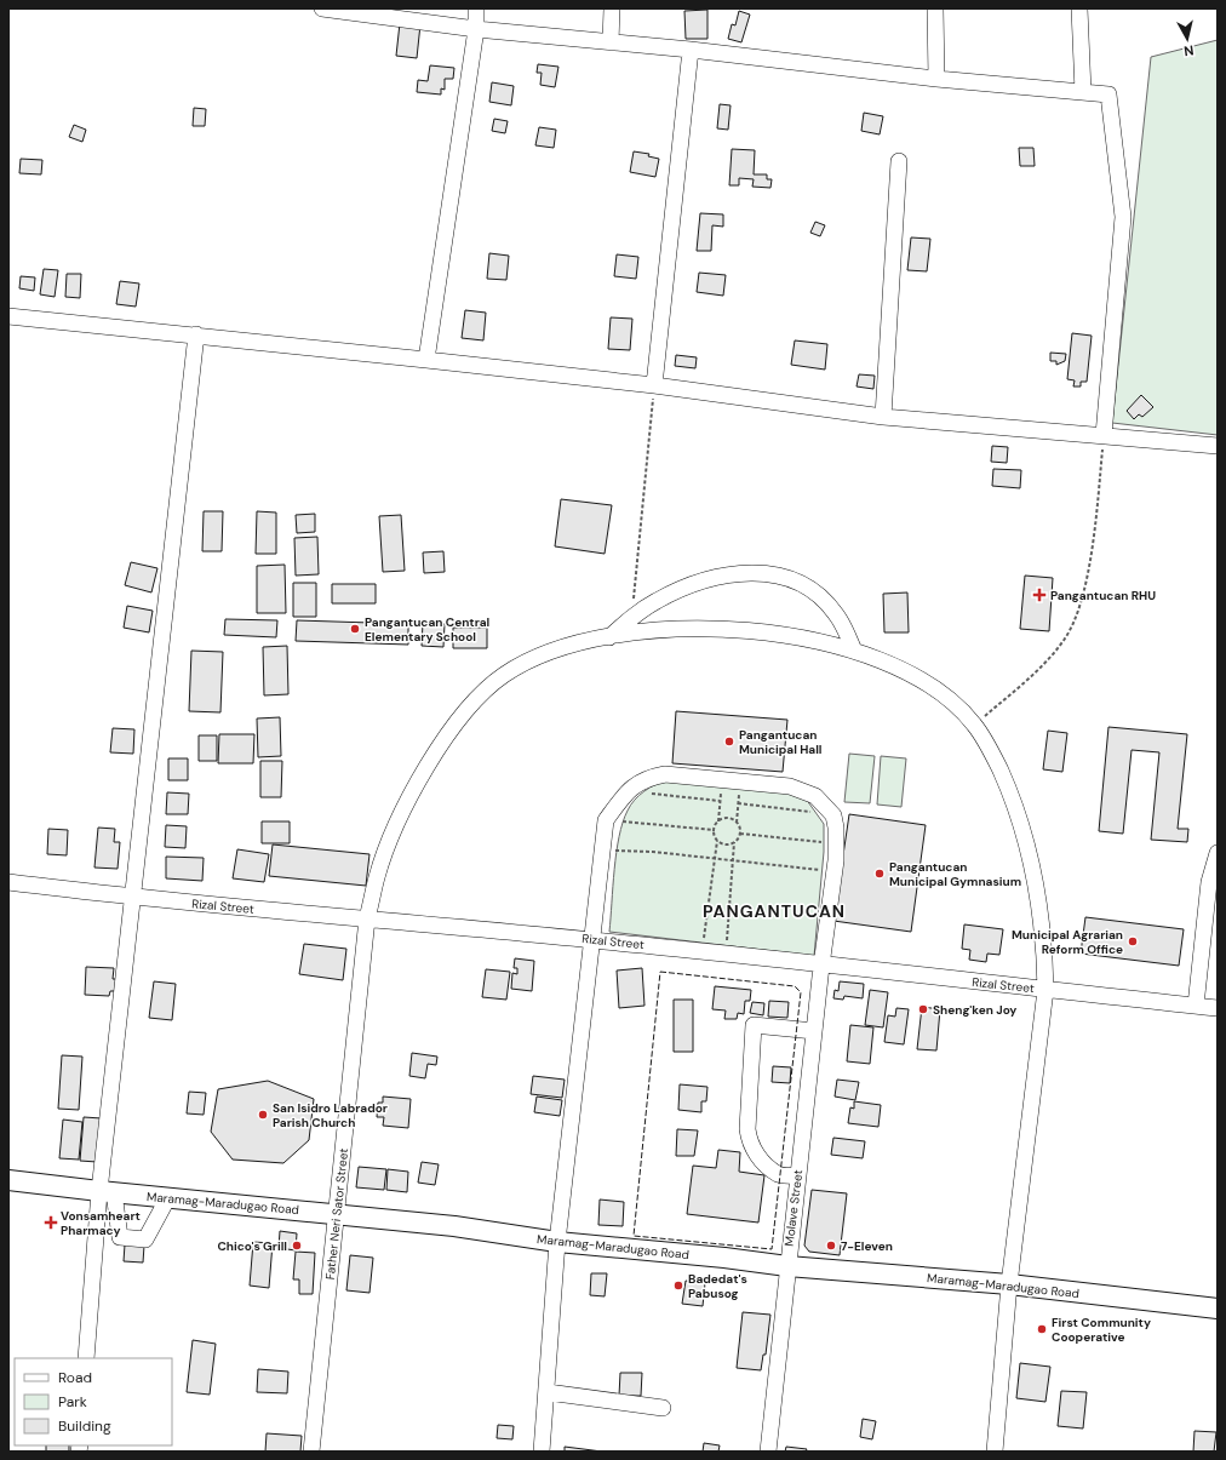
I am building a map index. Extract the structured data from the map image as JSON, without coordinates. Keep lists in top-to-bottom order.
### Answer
{
  "streets": {
    "main road": ["Maramag-Maradugao Road"],
    "street": ["Rizal Street", "Molave Street", "Father Neri Sator Street"]
  },
  "crossings": [
    ["Rizal Street", "Molave Street"],
    ["Rizal Street", "Father Neri Sator Street"],
    ["Maramag-Maradugao Road", "Molave Street"],
    ["Maramag-Maradugao Road", "Father Neri Sator Street"]
  ],
  "districts": ["PANGANTUCAN"],
  "places": {
    "health": ["Pangantucan RHU", "Vonsamheart Pharmacy"],
    "other": [
      "Pangantucan Central Elementary School",
      "Pangantucan Municipal Hall",
      "Pangantucan Municipal Gymnasium",
      "Municipal Agrarian Reform Office",
      "Sheng'ken Joy",
      "San Isidro Labrador Parish Church",
      "Chico's Grill",
      "7-Eleven",
      "Badedat's Pabusog",
      "First Community Cooperative"
    ]
  },
  "legend": ["Road", "Park", "Building"],
  "north": "bottom"
}
